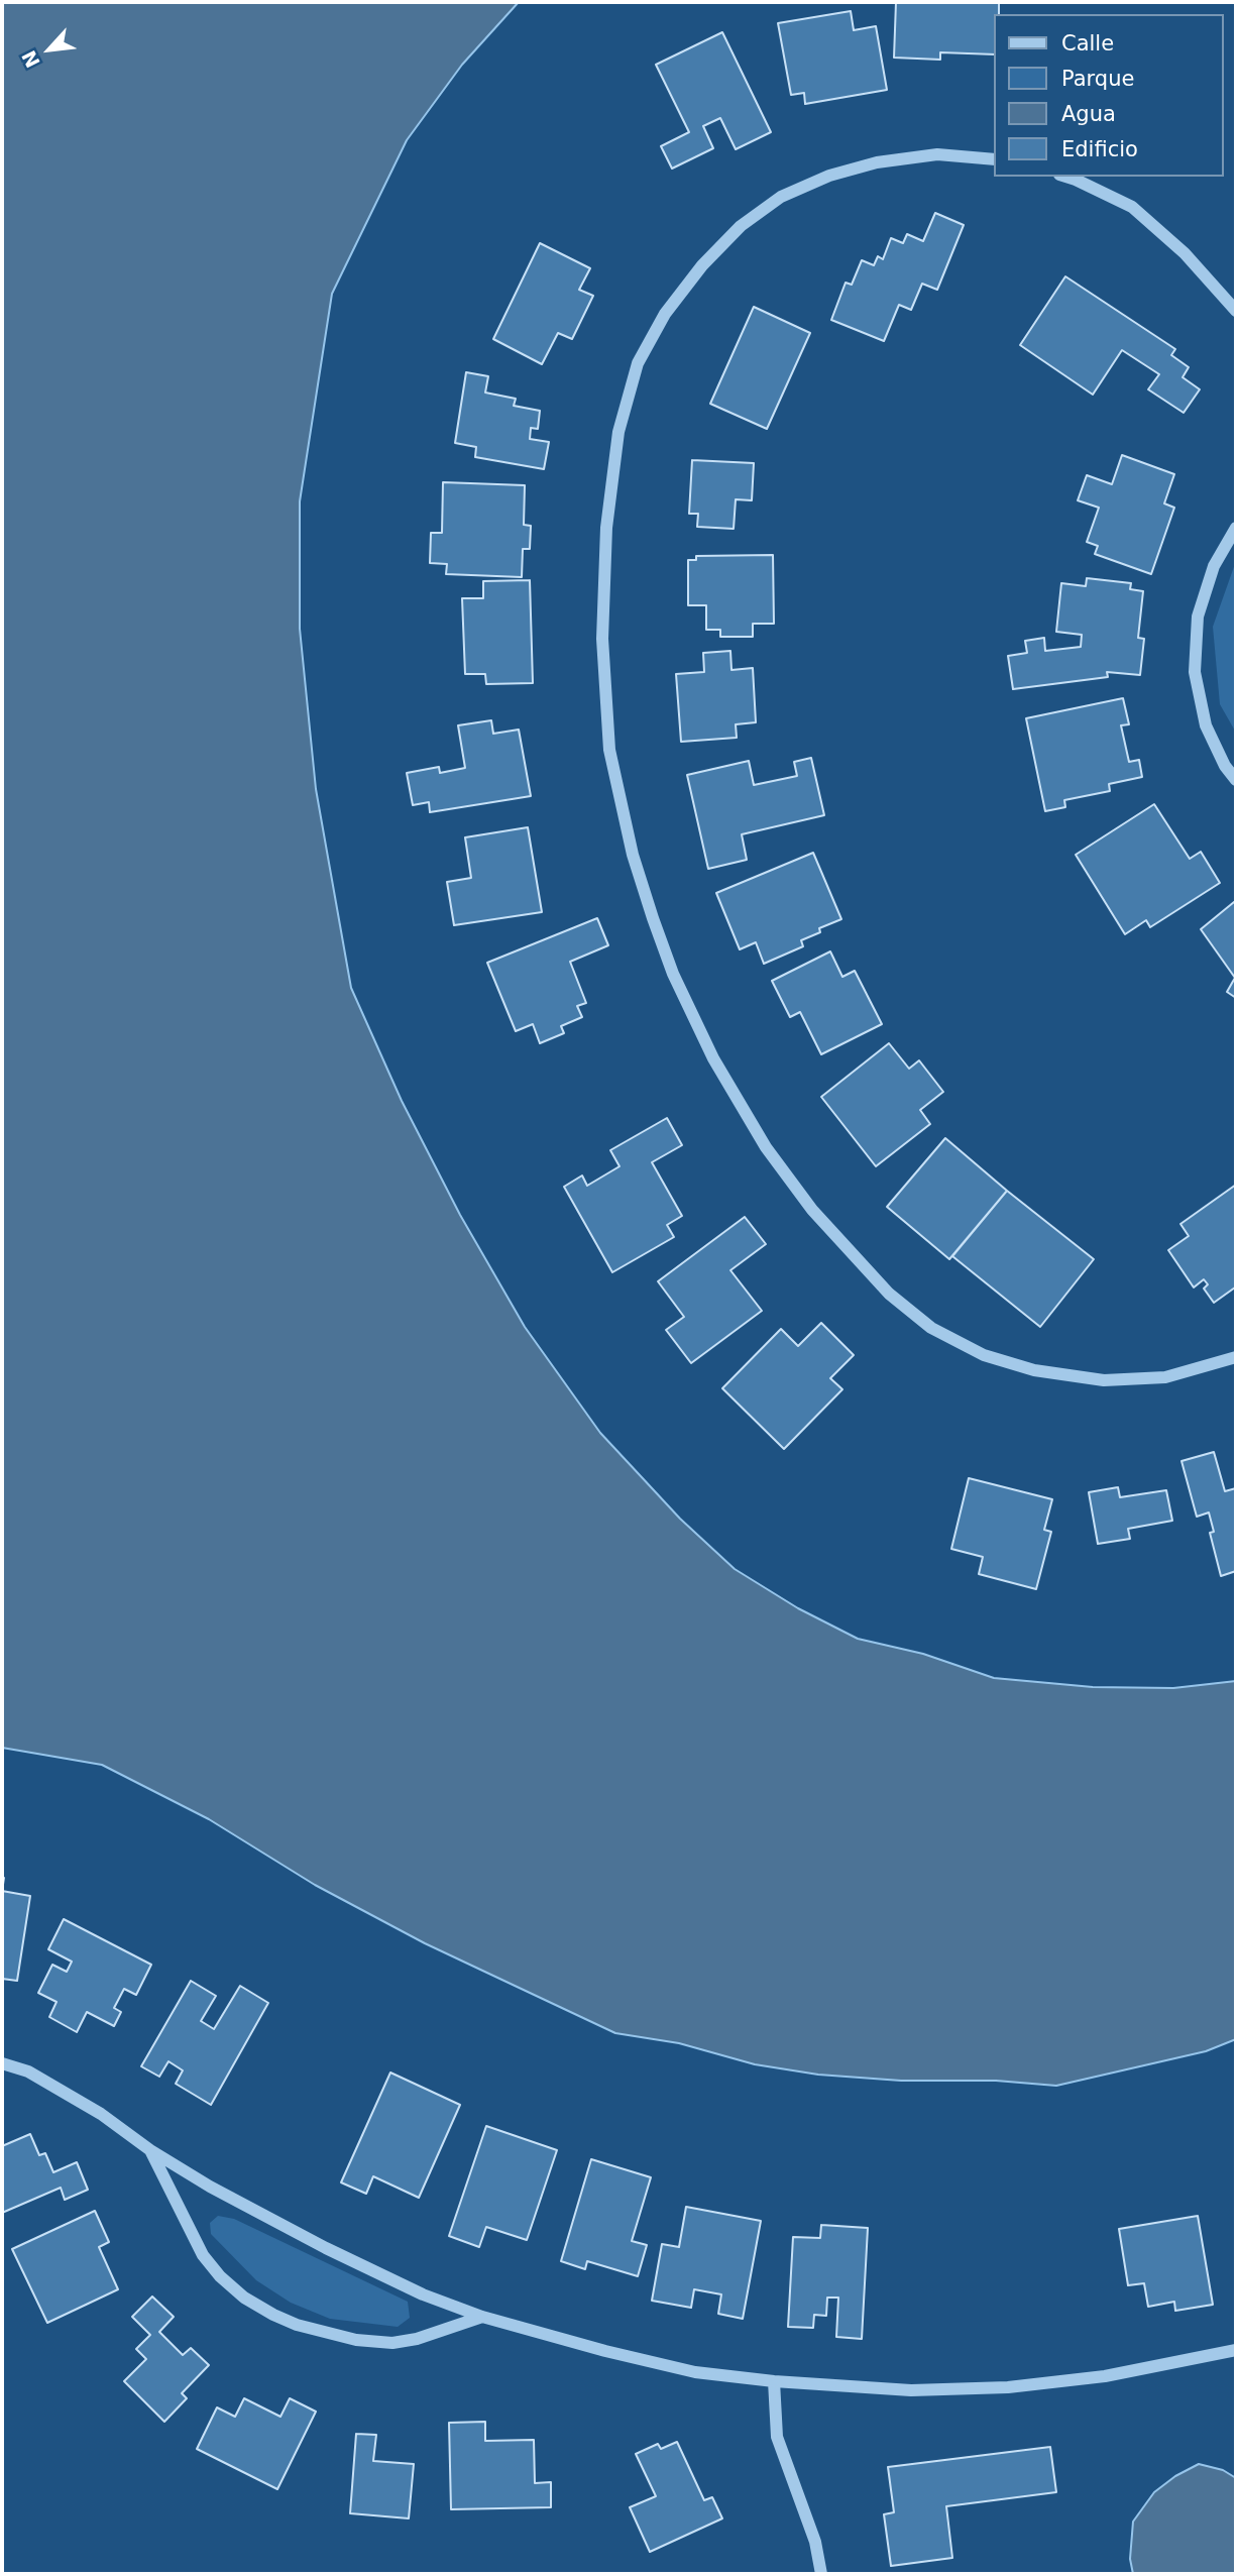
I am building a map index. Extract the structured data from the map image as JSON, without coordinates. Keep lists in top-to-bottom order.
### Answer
{
  "legend": [
    "Calle",
    "Parque",
    "Agua",
    "Edificio"
  ],
  "north": "bottom left"
}
